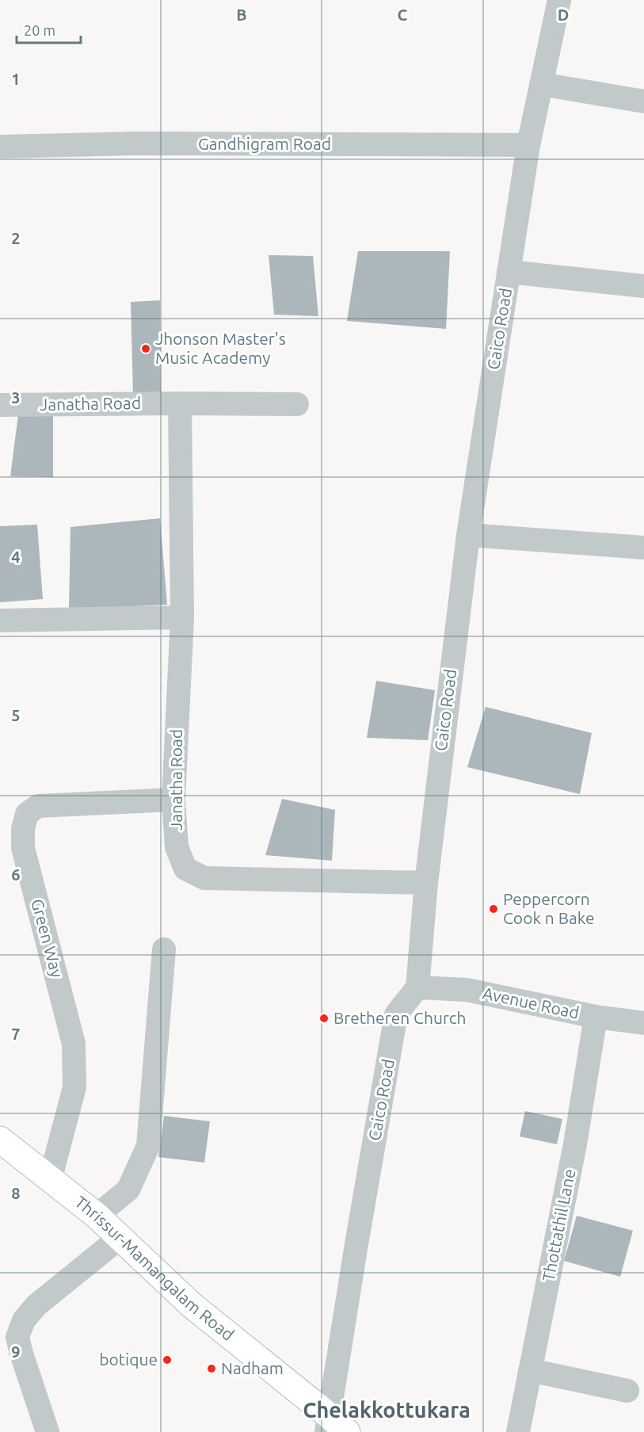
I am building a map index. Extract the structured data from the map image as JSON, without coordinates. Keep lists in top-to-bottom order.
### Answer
{
  "streets": {
    "main road": ["Thrissur-Mamangalam Road"],
    "street": [
      "Gandhigram Road",
      "Caico Road",
      "Janatha Road",
      "Green Way",
      "Avenue Road",
      "Thottathil Lane"
    ]
  },
  "crossings": [
    ["Gandhigram Road", "Caico Road"],
    ["Caico Road", "Janatha Road"],
    ["Caico Road", "Avenue Road"],
    ["Caico Road", "Thrissur-Mamangalam Road"],
    ["Janatha Road", "Green Way"],
    ["Green Way", "Thrissur-Mamangalam Road"],
    ["Avenue Road", "Thottathil Lane"]
  ],
  "districts": ["Chelakkottukara"],
  "places": [
    "Jhonson Master's Music Academy",
    "Peppercorn Cook n Bake",
    "Bretheren Church",
    "botique",
    "Nadham"
  ],
  "scale_bar": "20 m",
  "grid": {
    "columns": ["B", "C", "D"],
    "rows": [
      "1",
      "2",
      "3",
      "4",
      "5",
      "6",
      "7",
      "8",
      "9"
    ]
  }
}
